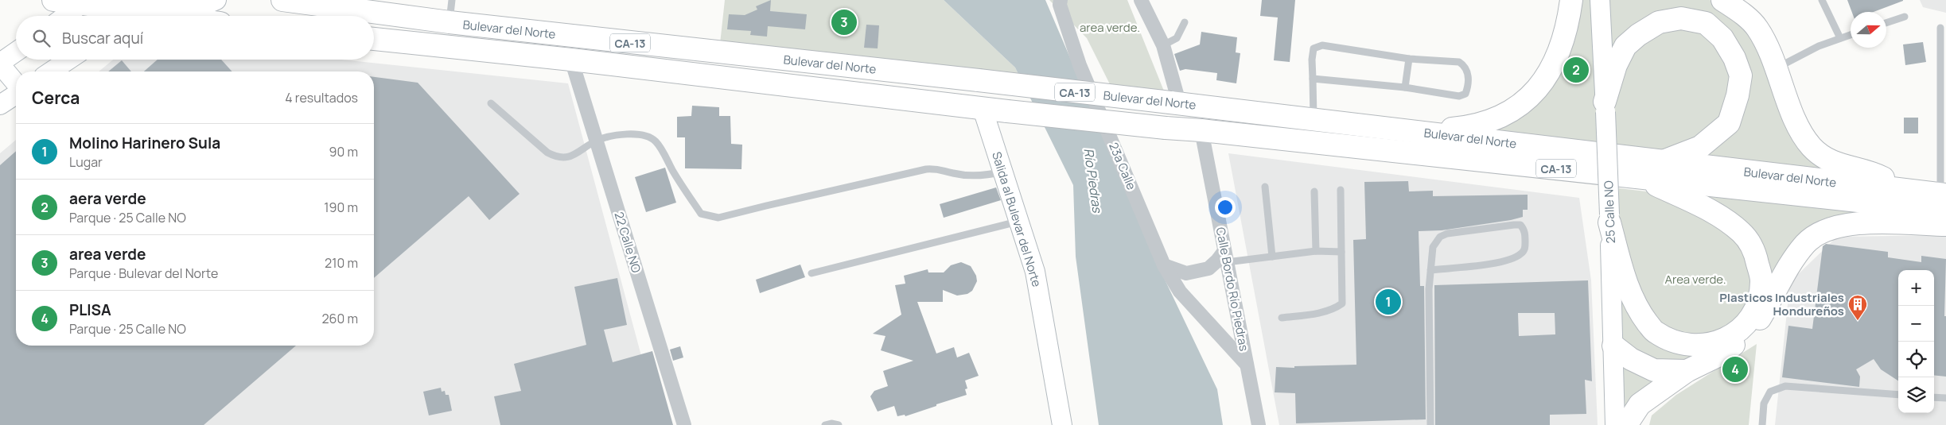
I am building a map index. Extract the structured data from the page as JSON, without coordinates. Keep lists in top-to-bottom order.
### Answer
{
  "streets": {
    "highway": ["Bulevar del Norte", "CA-13"],
    "street": [
      "23a Calle",
      "25 Calle NO",
      "Salida al Bulevar del Norte",
      "22 Calle NO",
      "Calle Bordo Río Piedras"
    ]
  },
  "crossings": [
    ["Bulevar del Norte", "Salida al Bulevar del Norte"],
    ["Bulevar del Norte", "22 Calle NO"],
    ["Bulevar del Norte", "Calle Bordo Río Piedras"],
    ["23a Calle", "Calle Bordo Río Piedras"]
  ],
  "water": ["Río Piedras"],
  "parks": ["area verde.", "Area verde."],
  "places": {
    "building": ["Plasticos Industriales Hondureños"]
  },
  "north": "right",
  "page": {
    "pins": [
      "3",
      "2",
      "1",
      "4"
    ],
    "search": "Buscar aquí",
    "heading": ["Cerca", "4 resultados"],
    "list": [
      {
        "mark": "1",
        "name": "Molino Harinero Sula",
        "note": "Lugar",
        "value": "90 m"
      },
      {
        "mark": "2",
        "name": "aera verde",
        "note": "Parque · 25 Calle NO",
        "value": "190 m"
      },
      {
        "mark": "3",
        "name": "area verde",
        "note": "Parque · Bulevar del Norte",
        "value": "210 m"
      },
      {
        "mark": "4",
        "name": "PLISA",
        "note": "Parque · 25 Calle NO",
        "value": "260 m"
      }
    ],
    "map_buttons": ["+", "−"]
  }
}
